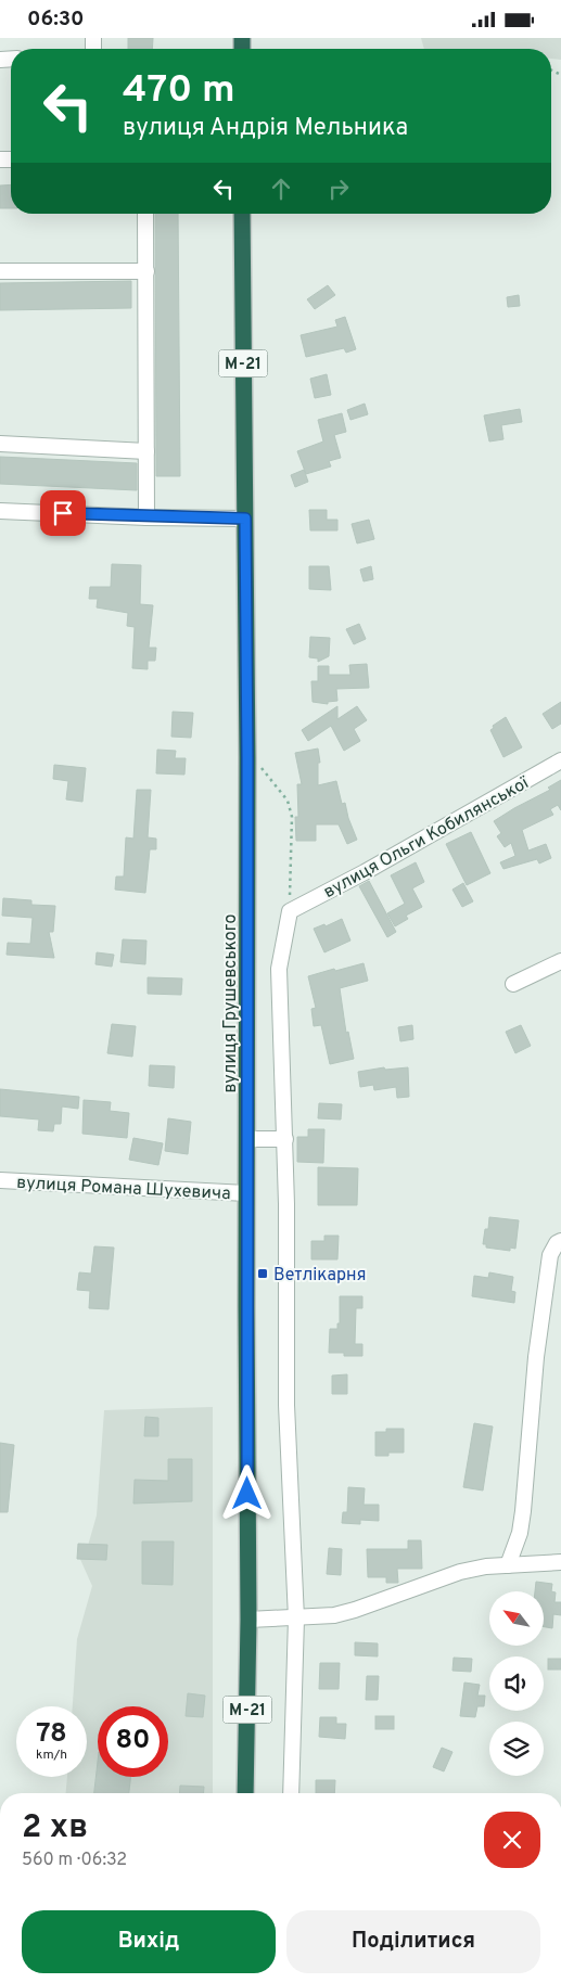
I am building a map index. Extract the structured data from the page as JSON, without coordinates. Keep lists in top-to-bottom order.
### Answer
{
  "streets": {
    "highway": ["М-21", "вулиця Грушевського"],
    "street": ["вулиця Ольги Кобилянської", "вулиця Романа Шухевича"]
  },
  "crossings": [
    ["вулиця Грушевського", "вулиця Романа Шухевича"]
  ],
  "places": {
    "transit": ["Ветлікарня"]
  },
  "north": "top left",
  "page": {
    "status": "06:30",
    "turn": ["470 m", "вулиця Андрія Мельника"],
    "speed": "78 km/h",
    "limit": "80",
    "heading": ["2 хв", "560 m · 06:32"],
    "buttons": ["Вихід", "Поділитися"]
  }
}
